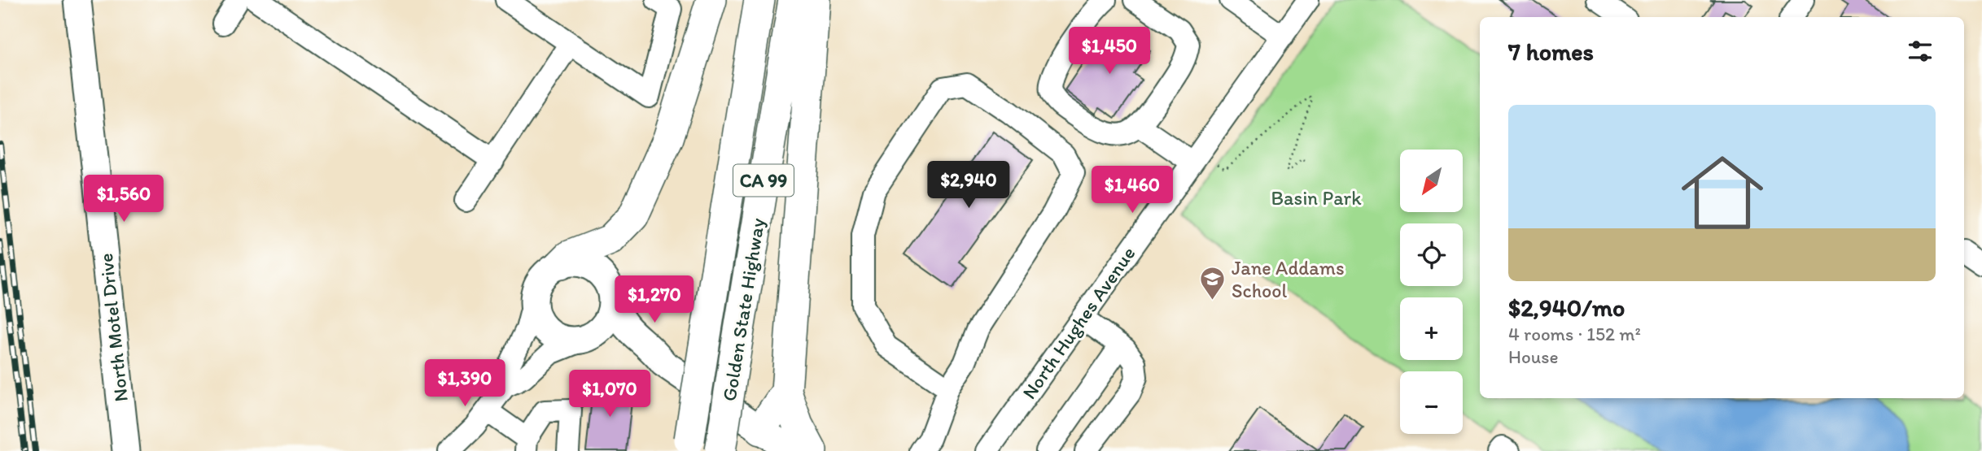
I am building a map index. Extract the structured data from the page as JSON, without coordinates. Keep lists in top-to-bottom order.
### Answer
{
  "streets": {
    "highway": ["CA 99", "Golden State Highway"],
    "main road": ["North Motel Drive"],
    "street": ["North Hughes Avenue"]
  },
  "parks": ["Basin Park"],
  "places": {
    "school or university": ["Jane Addams School"]
  },
  "north": "bottom left",
  "page": {
    "heading": "7 homes",
    "price": [
      "$1,450",
      "$2,940",
      "$1,460",
      "$1,560",
      "$1,270",
      "$1,390",
      "$1,070"
    ],
    "list": [
      {
        "name": "$2,940/mo",
        "note": "4 rooms · 152 m² · House"
      }
    ],
    "map_buttons": ["+", "−"]
  }
}
